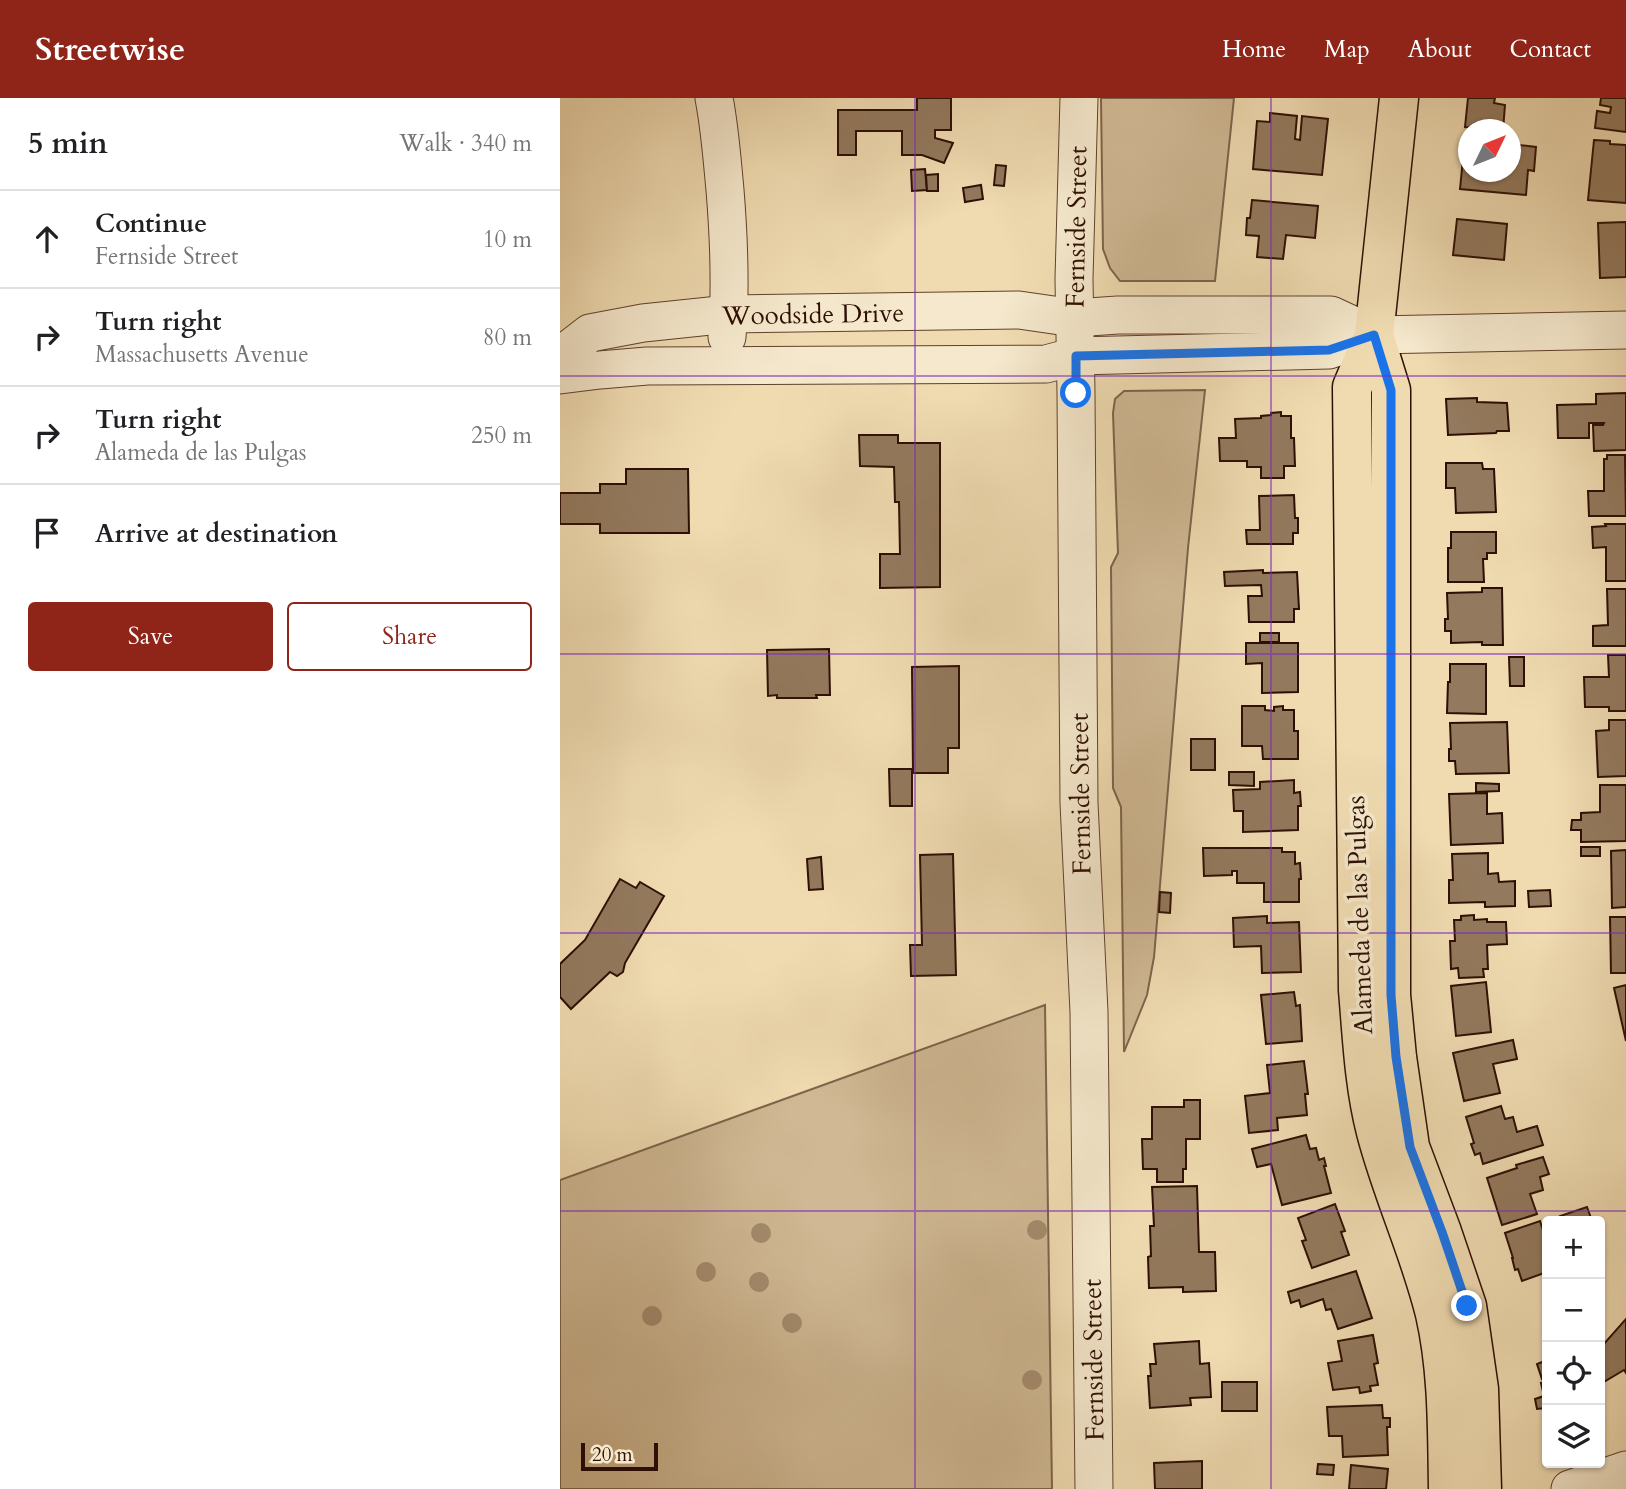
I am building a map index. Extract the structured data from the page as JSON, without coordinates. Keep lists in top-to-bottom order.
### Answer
{
  "streets": {
    "main road": ["Alameda de las Pulgas"],
    "street": ["Fernside Street", "Woodside Drive"]
  },
  "crossings": [
    ["Fernside Street", "Woodside Drive"],
    ["Woodside Drive", "Alameda de las Pulgas"]
  ],
  "scale_bar": "20 m",
  "north": "top right",
  "page": {
    "header": "Streetwise",
    "nav": [
      "Home",
      "Map",
      "About",
      "Contact"
    ],
    "heading": ["5 min", "Walk · 340 m"],
    "list": [
      ["Continue", "Fernside Street", "10 m"],
      ["Turn right", "Massachusetts Avenue", "80 m"],
      ["Turn right", "Alameda de las Pulgas", "250 m"],
      "Arrive at destination"
    ],
    "buttons": ["Save", "Share"],
    "map_buttons": ["+", "−"],
    "scale": "20 m"
  }
}
